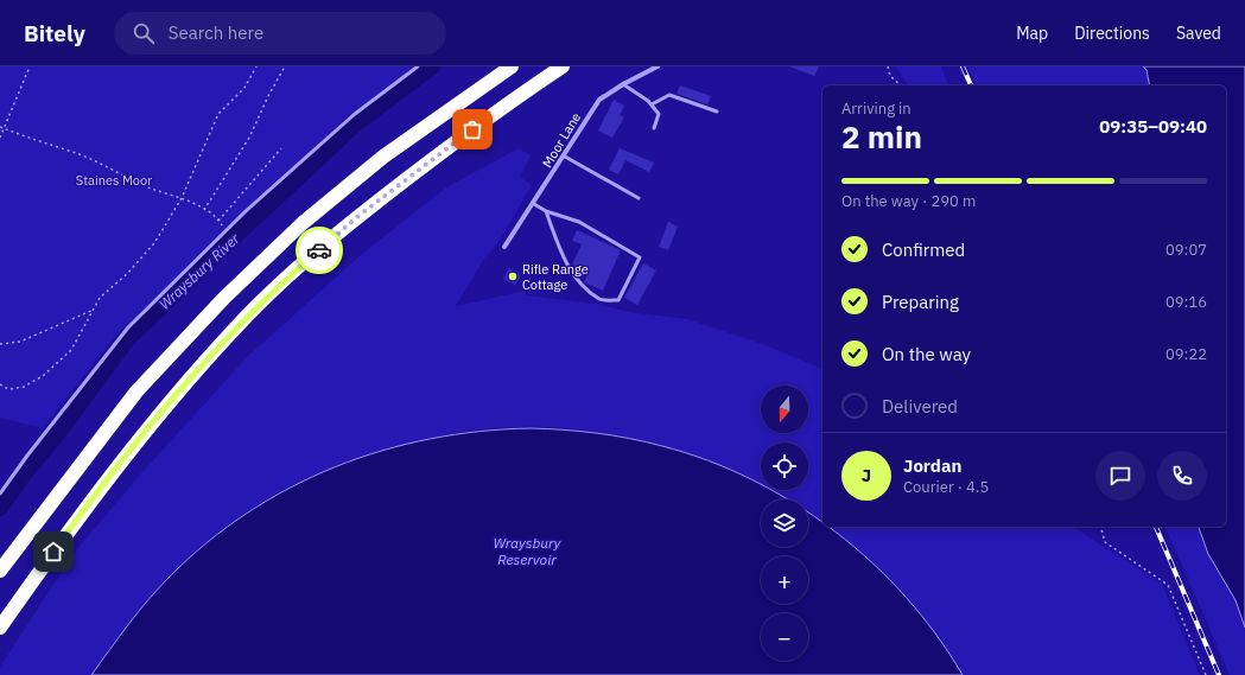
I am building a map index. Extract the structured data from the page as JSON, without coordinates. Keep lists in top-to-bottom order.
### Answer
{
  "streets": {
    "street": ["Moor Lane"]
  },
  "water": ["Wraysbury River", "Wraysbury Reservoir"],
  "parks": ["Staines Moor"],
  "places": ["Rifle Range Cottage"],
  "north": "bottom",
  "page": {
    "header": "Bitely",
    "search": "Search here",
    "nav": ["Map", "Directions", "Saved"],
    "heading": ["2 min", "Arriving in", "09:35–09:40"],
    "panel": ["Jordan", "Courier · 4.5"],
    "bar": "On the way · 290 m",
    "list": [
      ["Confirmed", "09:07"],
      ["Preparing", "09:16"],
      ["On the way", "09:22"],
      "Delivered"
    ],
    "map_buttons": ["+", "−"],
    "round": "J"
  }
}
